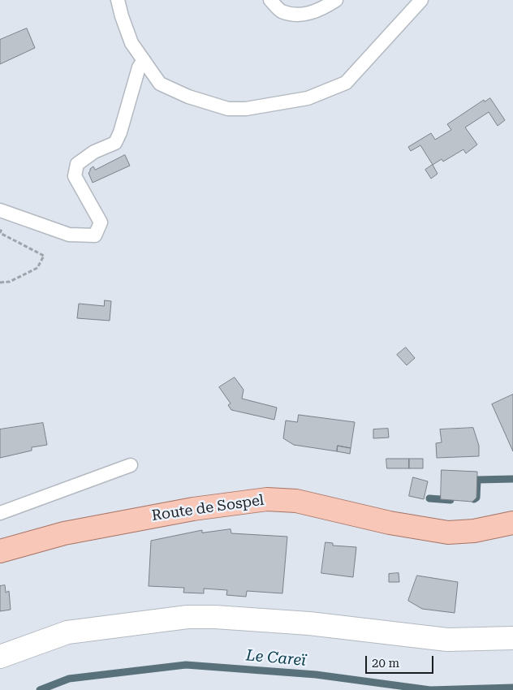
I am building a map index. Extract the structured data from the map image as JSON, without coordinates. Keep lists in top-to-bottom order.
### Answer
{
  "streets": {
    "main road": ["Route de Sospel"]
  },
  "water": ["Le Careï"],
  "scale_bar": "20 m"
}
